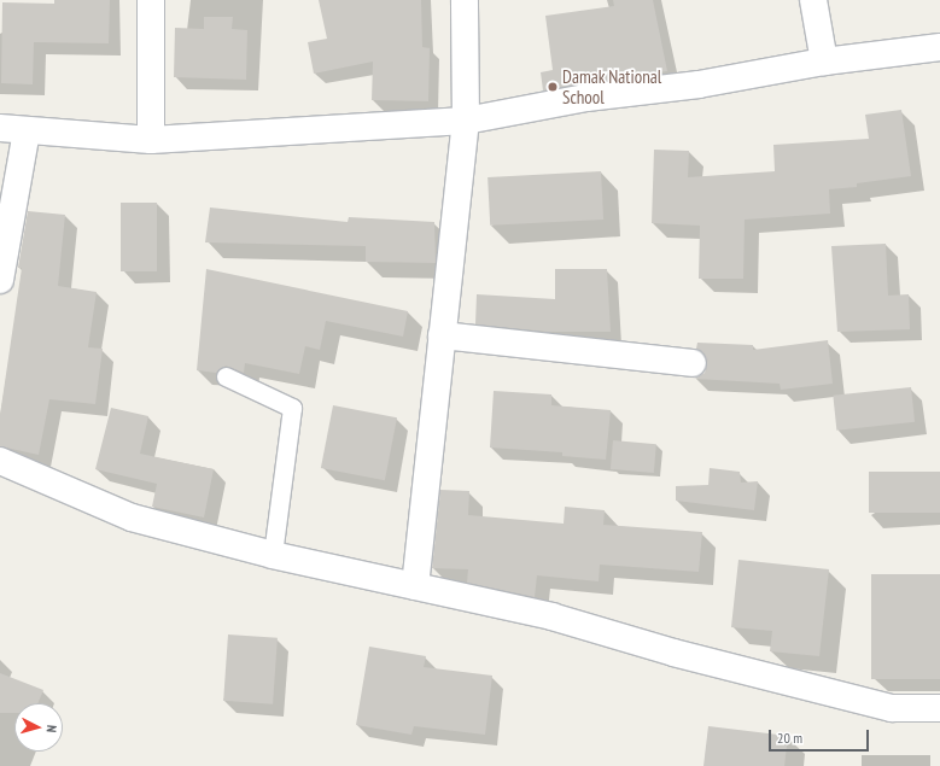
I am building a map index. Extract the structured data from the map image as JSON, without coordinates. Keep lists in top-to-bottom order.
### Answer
{
  "places": ["Damak National School"],
  "scale_bar": "20 m",
  "north": "right"
}
